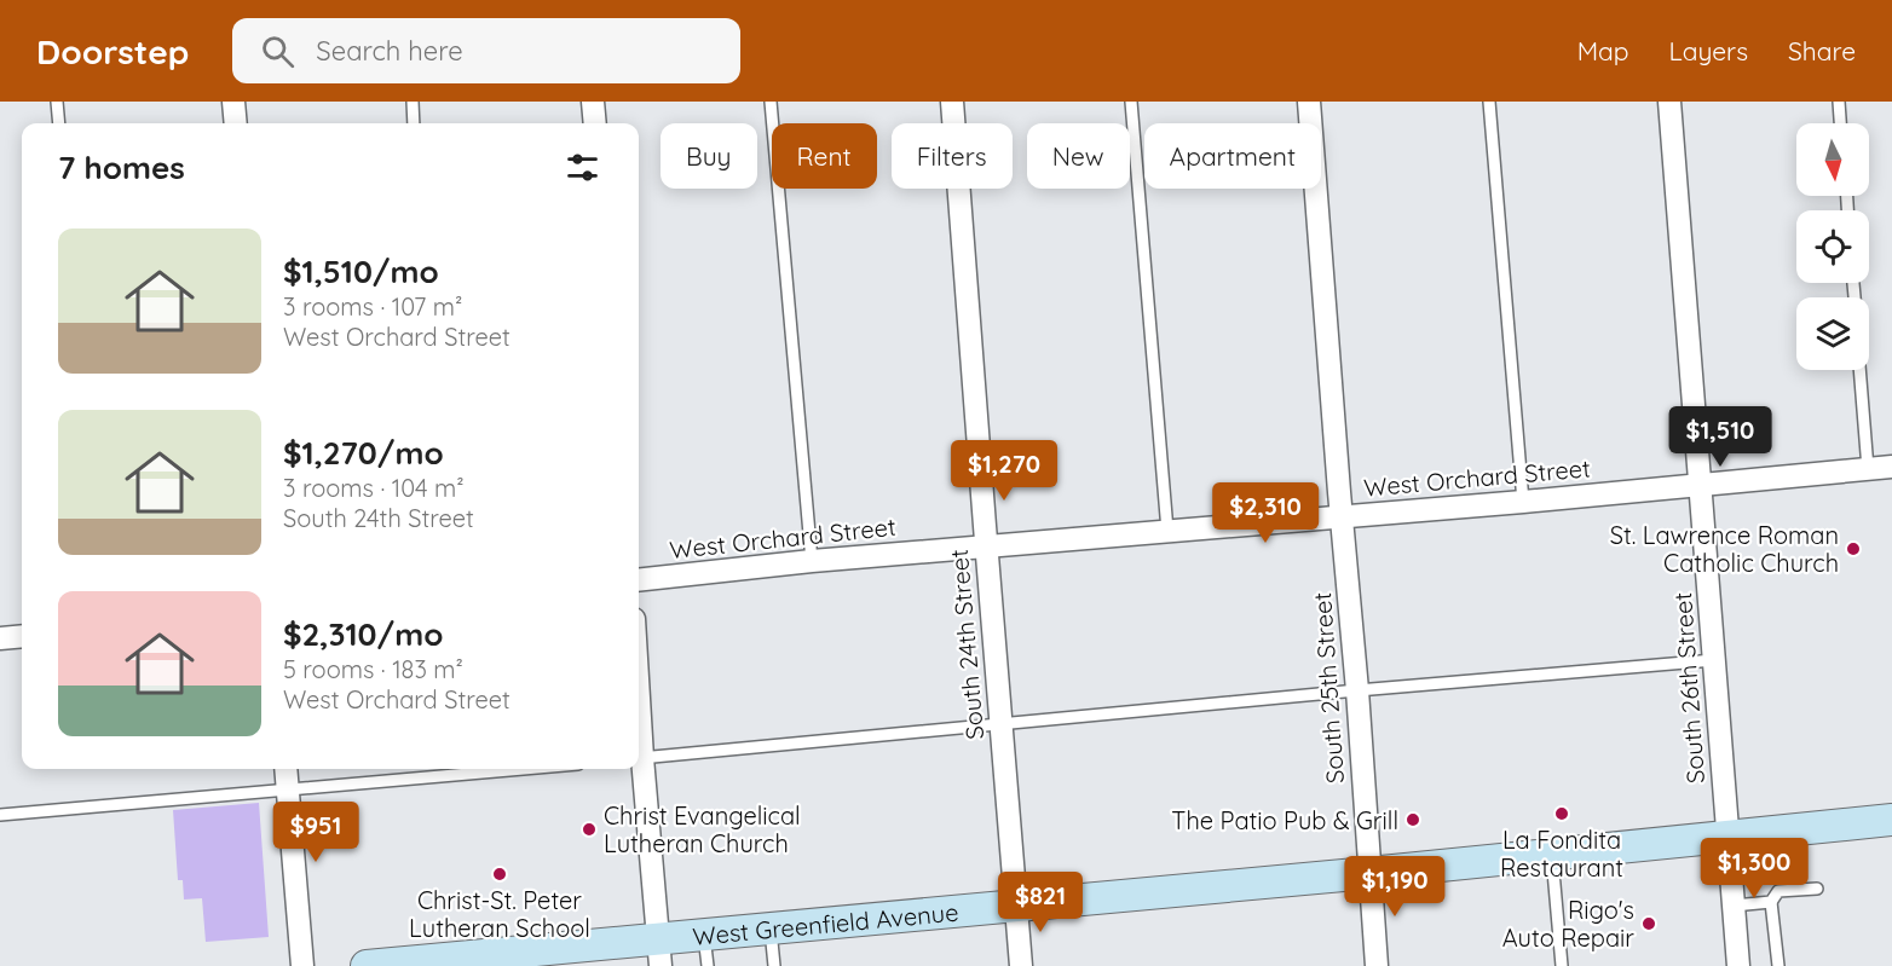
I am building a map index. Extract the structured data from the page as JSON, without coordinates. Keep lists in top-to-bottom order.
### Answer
{
  "streets": {
    "main road": ["West Greenfield Avenue"],
    "street": [
      "West Orchard Street",
      "South 24th Street",
      "South 25th Street",
      "South 26th Street"
    ]
  },
  "crossings": [
    ["West Orchard Street", "South 24th Street"],
    ["West Orchard Street", "South 25th Street"],
    ["West Orchard Street", "South 26th Street"],
    ["South 24th Street", "West Greenfield Avenue"],
    ["South 25th Street", "West Greenfield Avenue"],
    ["South 26th Street", "West Greenfield Avenue"]
  ],
  "places": [
    "St. Lawrence Roman Catholic Church",
    "La Fondita Restaurant",
    "The Patio Pub & Grill",
    "Christ Evangelical Lutheran Church",
    "Christ-St. Peter Lutheran School",
    "Rigo's Auto Repair"
  ],
  "north": "bottom",
  "page": {
    "header": "Doorstep",
    "search": "Search here",
    "nav": ["Map", "Layers", "Share"],
    "chip": [
      "Buy",
      "Rent",
      "Filters",
      "New",
      "Apartment"
    ],
    "heading": "7 homes",
    "list": [
      {
        "name": "$1,510/mo",
        "note": "3 rooms · 107 m² · West Orchard Street"
      },
      {
        "name": "$1,270/mo",
        "note": "3 rooms · 104 m² · South 24th Street"
      },
      {
        "name": "$2,310/mo",
        "note": "5 rooms · 183 m² · West Orchard Street"
      }
    ],
    "price": [
      "$1,510",
      "$1,270",
      "$2,310",
      "$951",
      "$1,300",
      "$1,190",
      "$821"
    ]
  }
}
